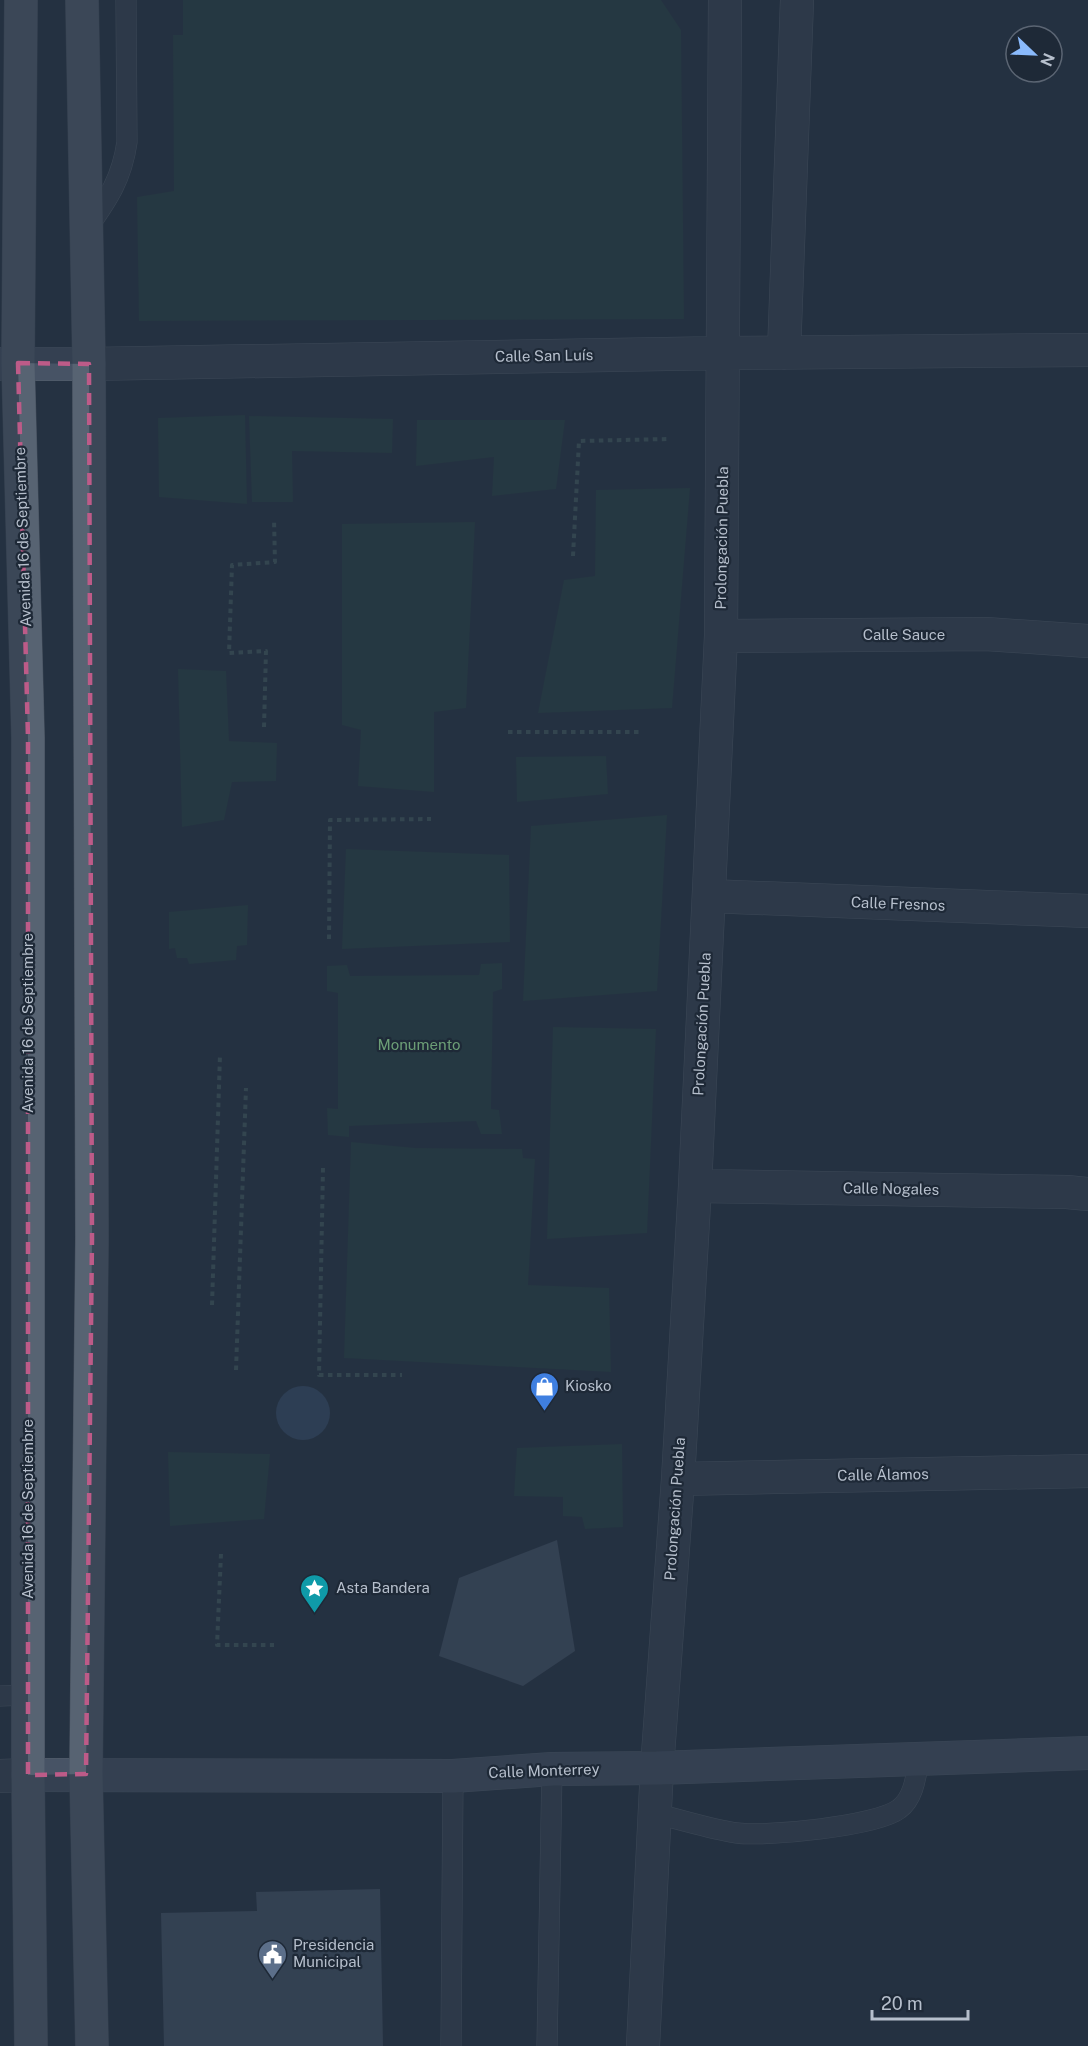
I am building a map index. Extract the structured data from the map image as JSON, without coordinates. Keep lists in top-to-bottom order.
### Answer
{
  "streets": {
    "main road": ["Avenida 16 de Septiembre"],
    "street": [
      "Calle San Luís",
      "Prolongación Puebla",
      "Calle Sauce",
      "Calle Fresnos",
      "Calle Nogales",
      "Calle Álamos",
      "Calle Monterrey"
    ]
  },
  "crossings": [
    ["Calle San Luís", "Avenida 16 de Septiembre"],
    ["Calle San Luís", "Prolongación Puebla"],
    ["Avenida 16 de Septiembre", "Calle Monterrey"],
    ["Prolongación Puebla", "Calle Sauce"],
    ["Prolongación Puebla", "Calle Fresnos"],
    ["Prolongación Puebla", "Calle Nogales"],
    ["Prolongación Puebla", "Calle Álamos"],
    ["Prolongación Puebla", "Calle Monterrey"]
  ],
  "parks": ["Monumento"],
  "places": {
    "shop": ["Kiosko"],
    "place": ["Asta Bandera"],
    "public building": ["Presidencia Municipal"]
  },
  "scale_bar": "20 m",
  "north": "bottom right"
}
